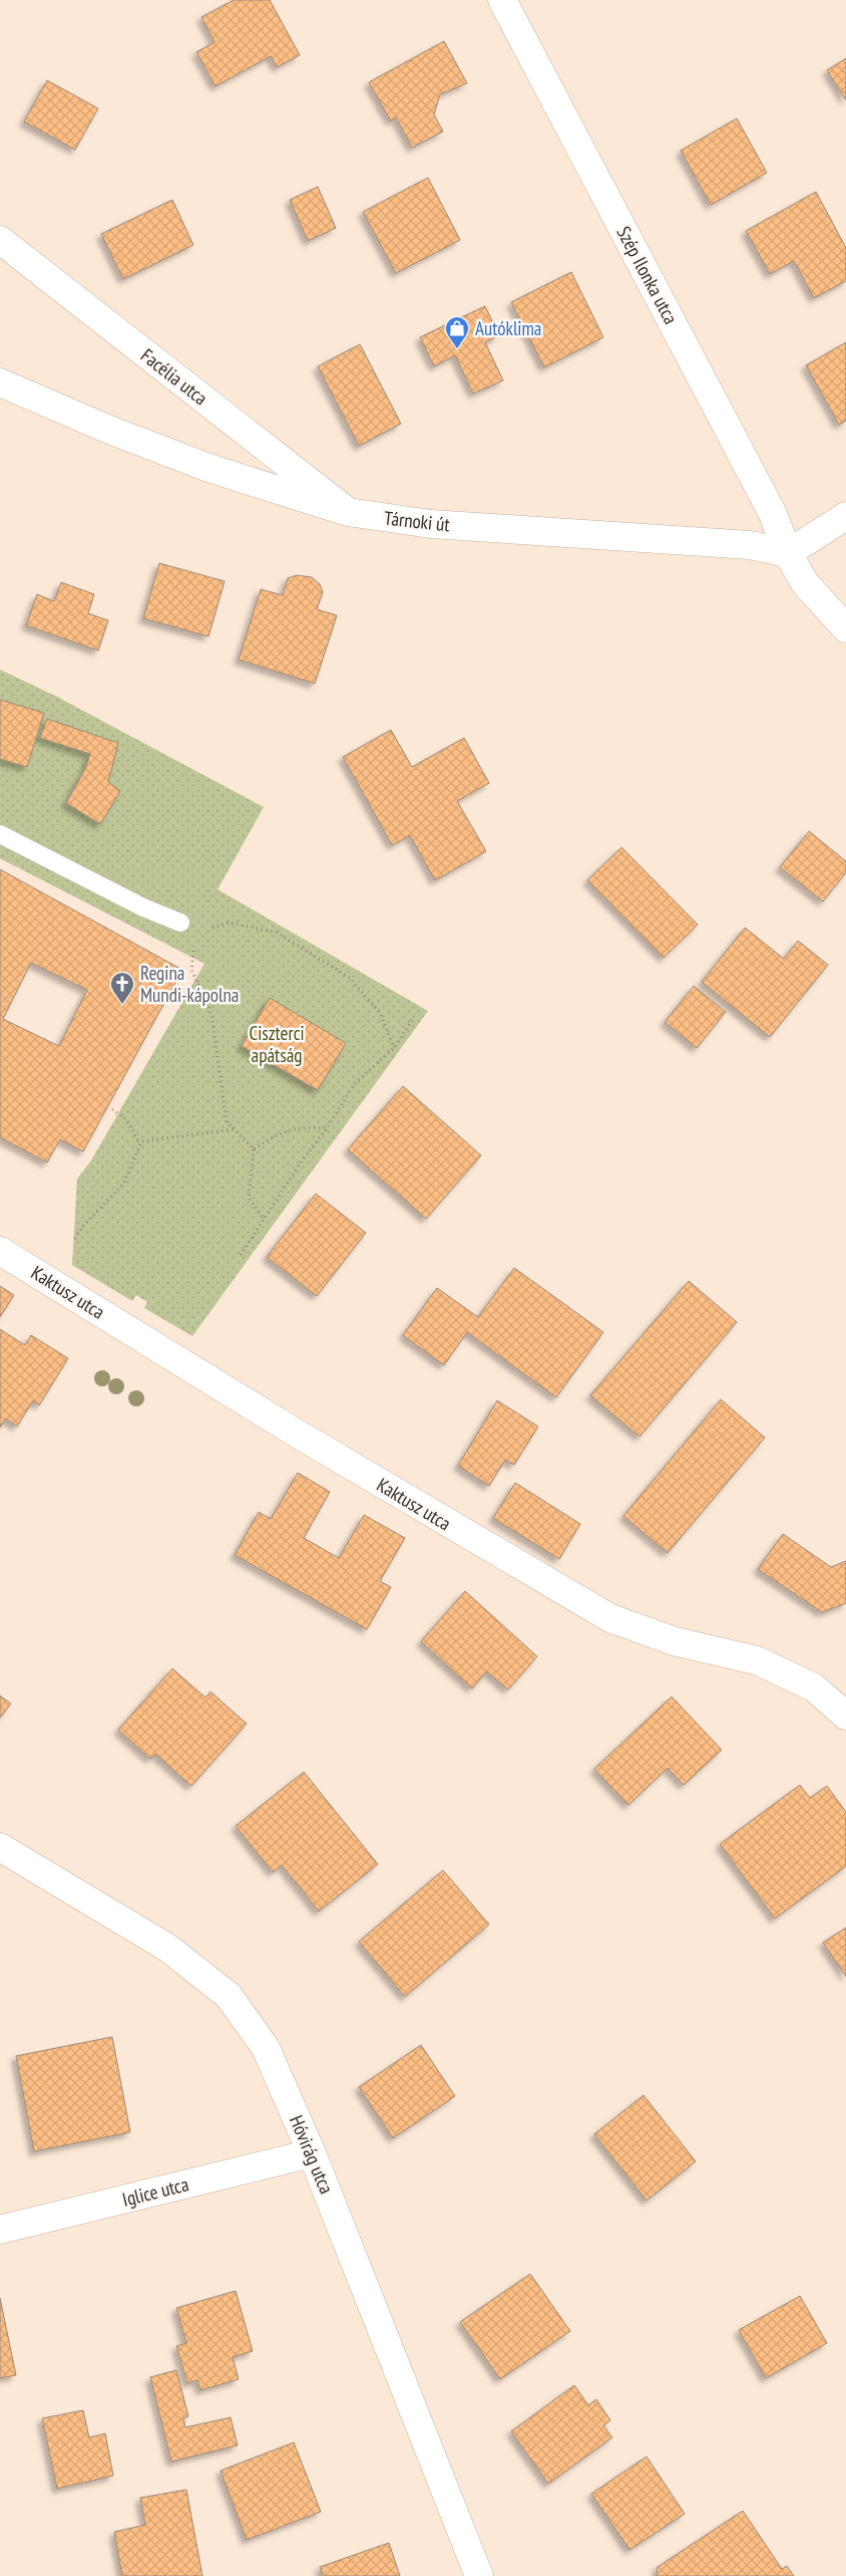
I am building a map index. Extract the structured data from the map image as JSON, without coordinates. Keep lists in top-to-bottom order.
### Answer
{
  "streets": {
    "street": [
      "Szép Ilonka utca",
      "Facélia utca",
      "Tárnoki út",
      "Kaktusz utca",
      "Hóvirág utca",
      "Iglice utca"
    ]
  },
  "crossings": [
    ["Szép Ilonka utca", "Tárnoki út"],
    ["Facélia utca", "Tárnoki út"],
    ["Hóvirág utca", "Iglice utca"]
  ],
  "parks": ["Ciszterci apátság"],
  "places": {
    "shop": ["Autóklima"],
    "church": ["Regina Mundi-kápolna"]
  }
}
